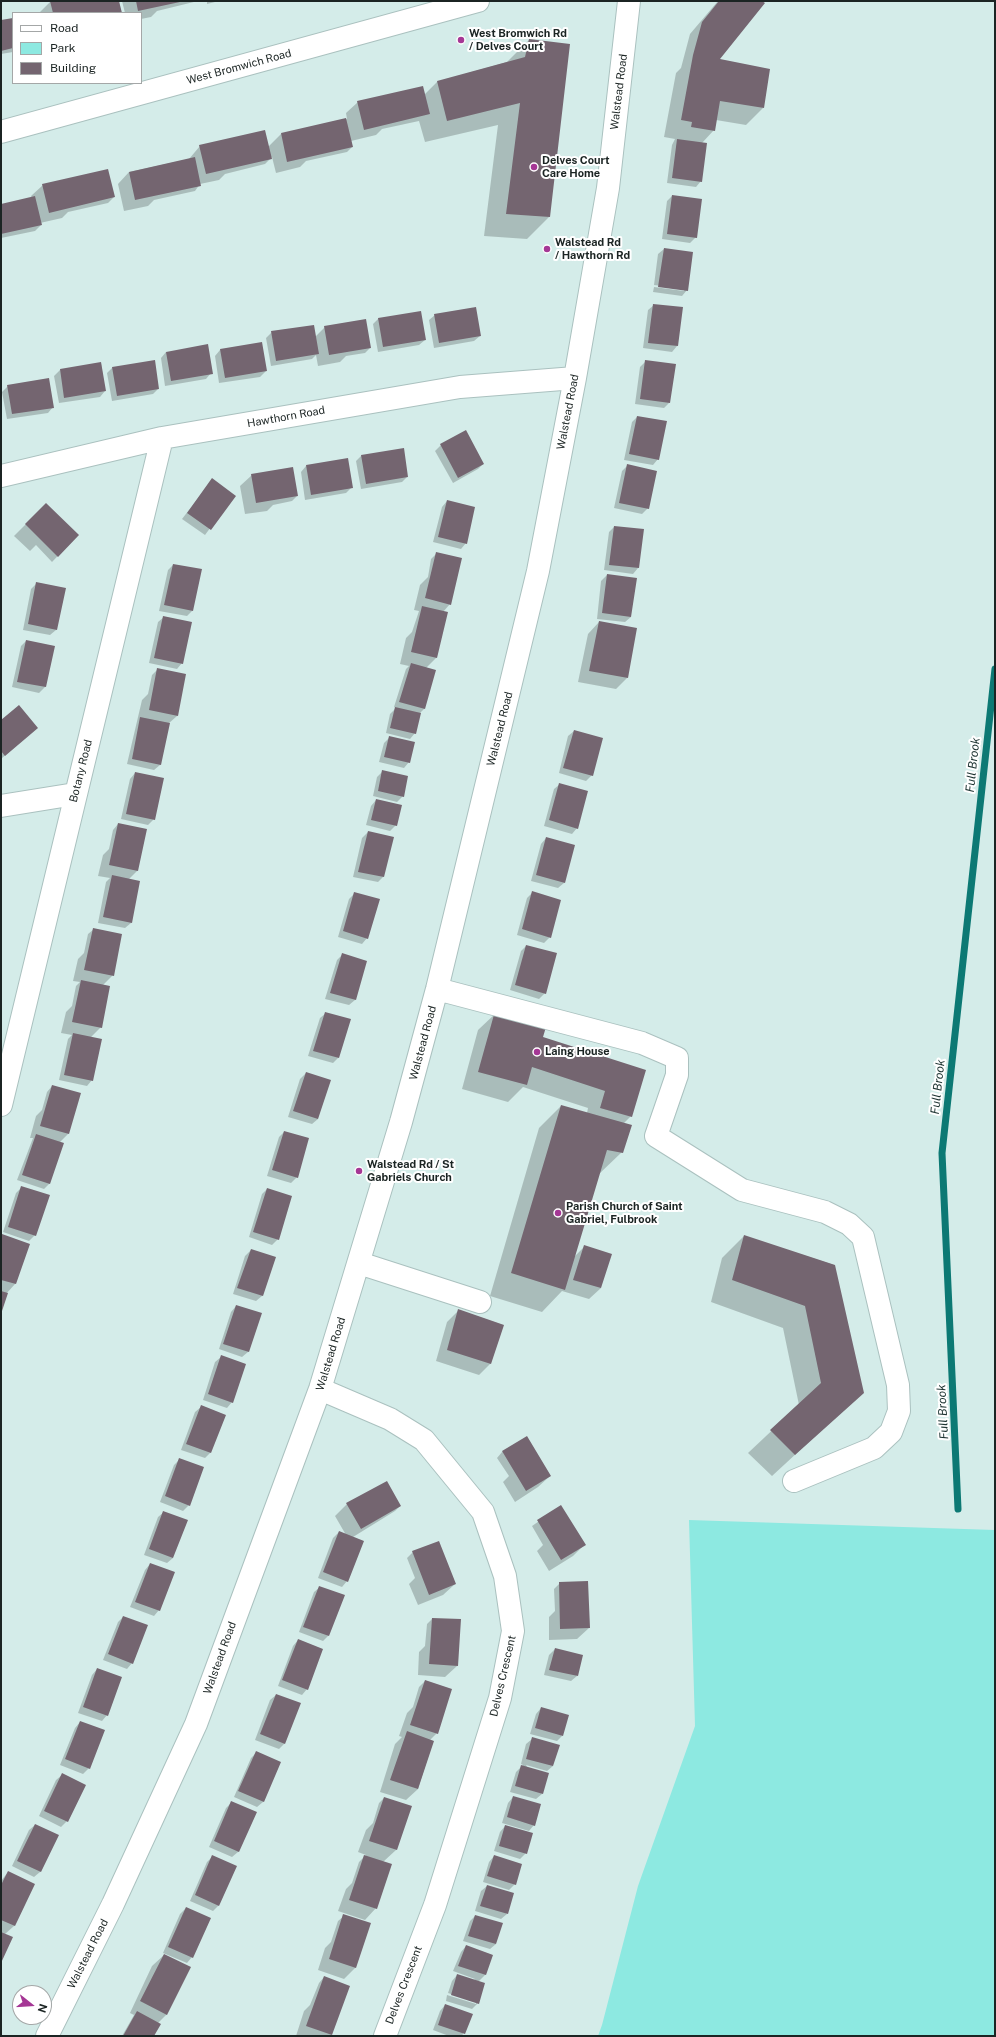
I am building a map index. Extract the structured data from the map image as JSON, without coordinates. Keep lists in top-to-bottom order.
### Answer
{
  "streets": {
    "street": [
      "West Bromwich Road",
      "Walstead Road",
      "Hawthorn Road",
      "Botany Road",
      "Delves Crescent"
    ]
  },
  "crossings": [
    ["Walstead Road", "Hawthorn Road"],
    ["Walstead Road", "Delves Crescent"],
    ["Hawthorn Road", "Botany Road"]
  ],
  "water": ["Full Brook"],
  "places": [
    "West Bromwich Rd / Delves Court",
    "Delves Court Care Home",
    "Walstead Rd / Hawthorn Rd",
    "Laing House",
    "Walstead Rd / St Gabriels Church",
    "Parish Church of Saint Gabriel, Fulbrook"
  ],
  "legend": ["Road", "Park", "Building"],
  "north": "right"
}
